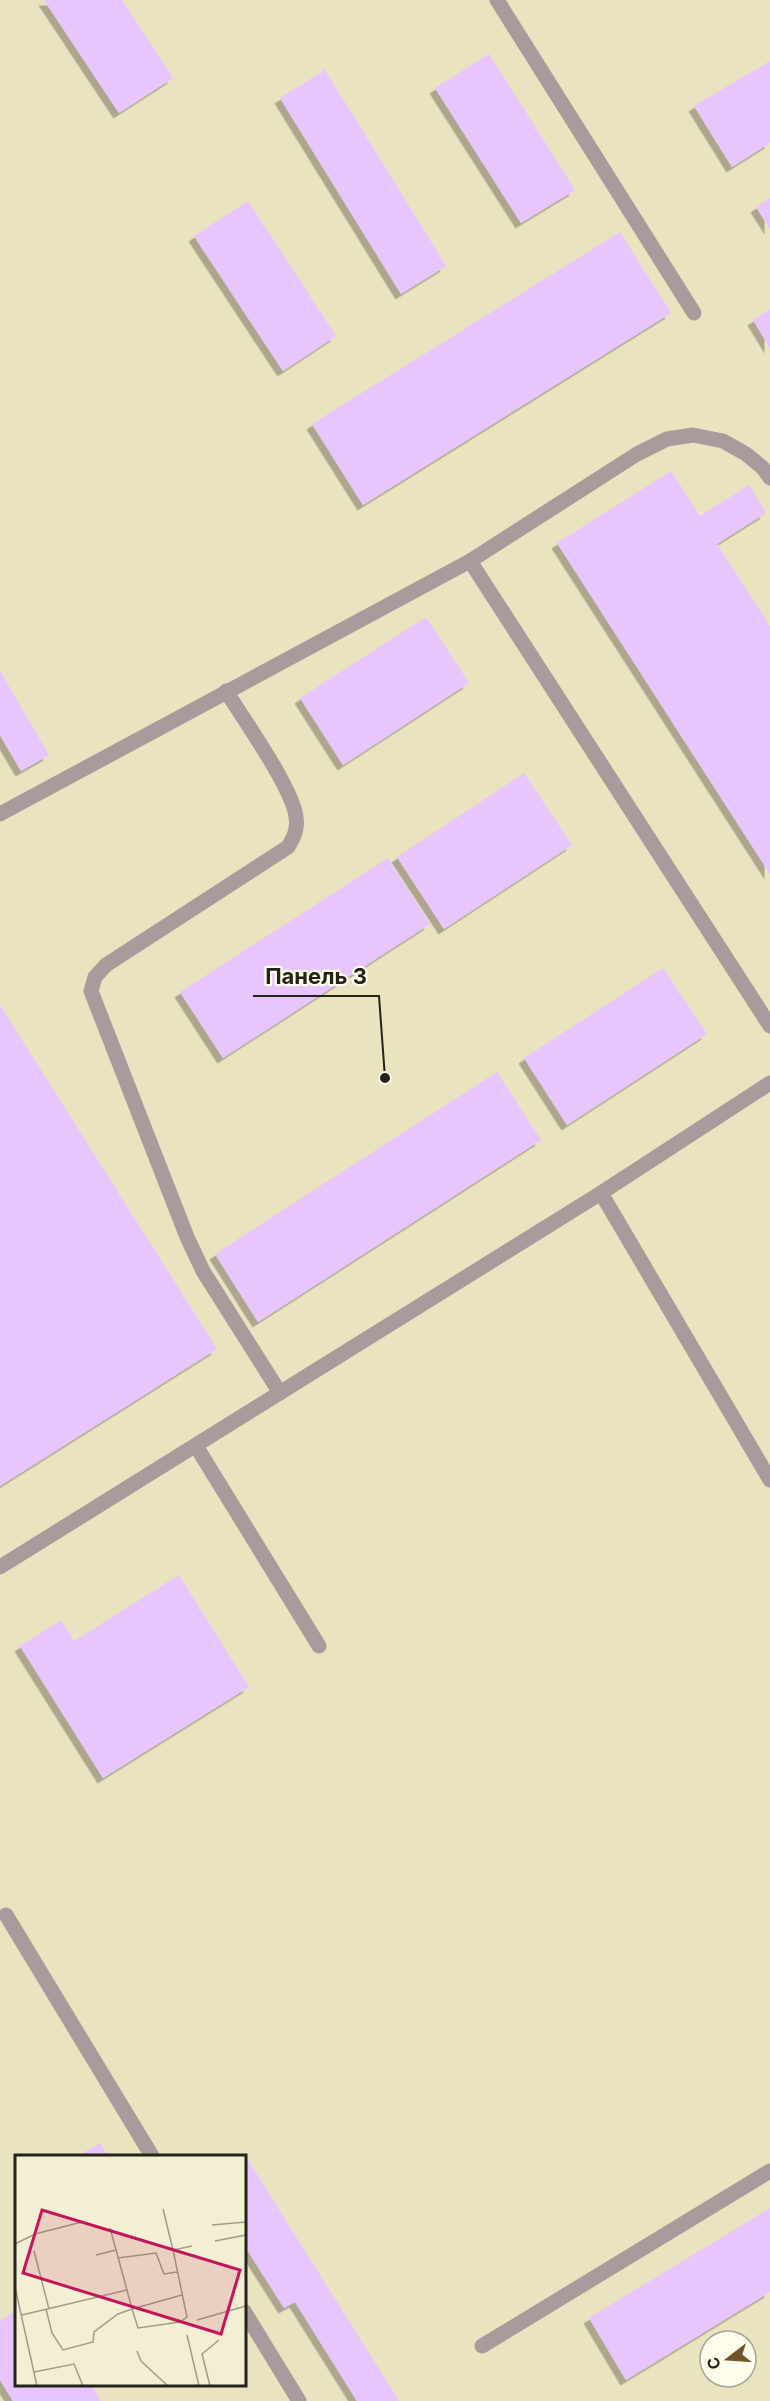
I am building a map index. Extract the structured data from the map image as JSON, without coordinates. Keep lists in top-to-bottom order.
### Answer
{
  "places": ["Панель 3"],
  "north": "left"
}
